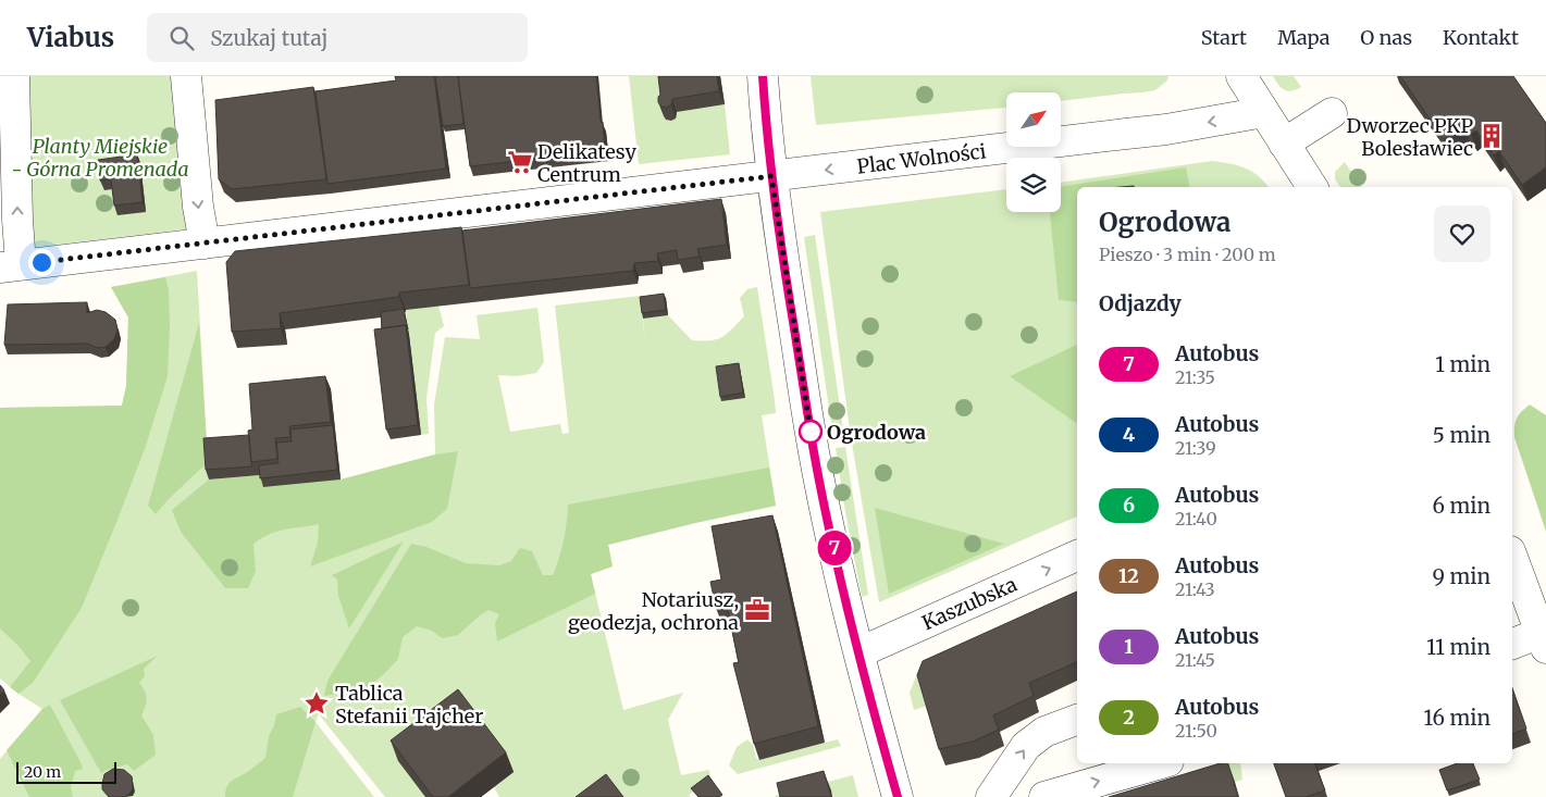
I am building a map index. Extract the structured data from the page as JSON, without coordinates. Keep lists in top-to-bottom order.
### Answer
{
  "streets": {
    "street": ["Plac Wolności", "Kaszubska"]
  },
  "one_way": ["Plac Wolności"],
  "parks": ["Planty Miejskie - Górna Promenada"],
  "places": {
    "building": ["Dworzec PKP Bolesławiec"],
    "supermarket": ["Delikatesy Centrum"],
    "other": ["Ogrodowa"],
    "office": ["Notariusz, geodezja, ochrona"],
    "place": ["Tablica Stefanii Tajcher"]
  },
  "lines": ["bus line 7"],
  "scale_bar": "20 m",
  "north": "top right",
  "page": {
    "header": "Viabus",
    "search": "Szukaj tutaj",
    "nav": [
      "Start",
      "Mapa",
      "O nas",
      "Kontakt"
    ],
    "on_map": "7",
    "heading": [
      ["Ogrodowa", "Pieszo · 3 min · 200 m"],
      "Odjazdy"
    ],
    "list": [
      {
        "mark": "7",
        "name": "Autobus",
        "note": "21:35",
        "value": "1 min"
      },
      {
        "mark": "4",
        "name": "Autobus",
        "note": "21:39",
        "value": "5 min"
      },
      {
        "mark": "6",
        "name": "Autobus",
        "note": "21:40",
        "value": "6 min"
      },
      {
        "mark": "12",
        "name": "Autobus",
        "note": "21:43",
        "value": "9 min"
      },
      {
        "mark": "1",
        "name": "Autobus",
        "note": "21:45",
        "value": "11 min"
      },
      {
        "mark": "2",
        "name": "Autobus",
        "note": "21:50",
        "value": "16 min"
      }
    ],
    "scale": "20 m"
  }
}
